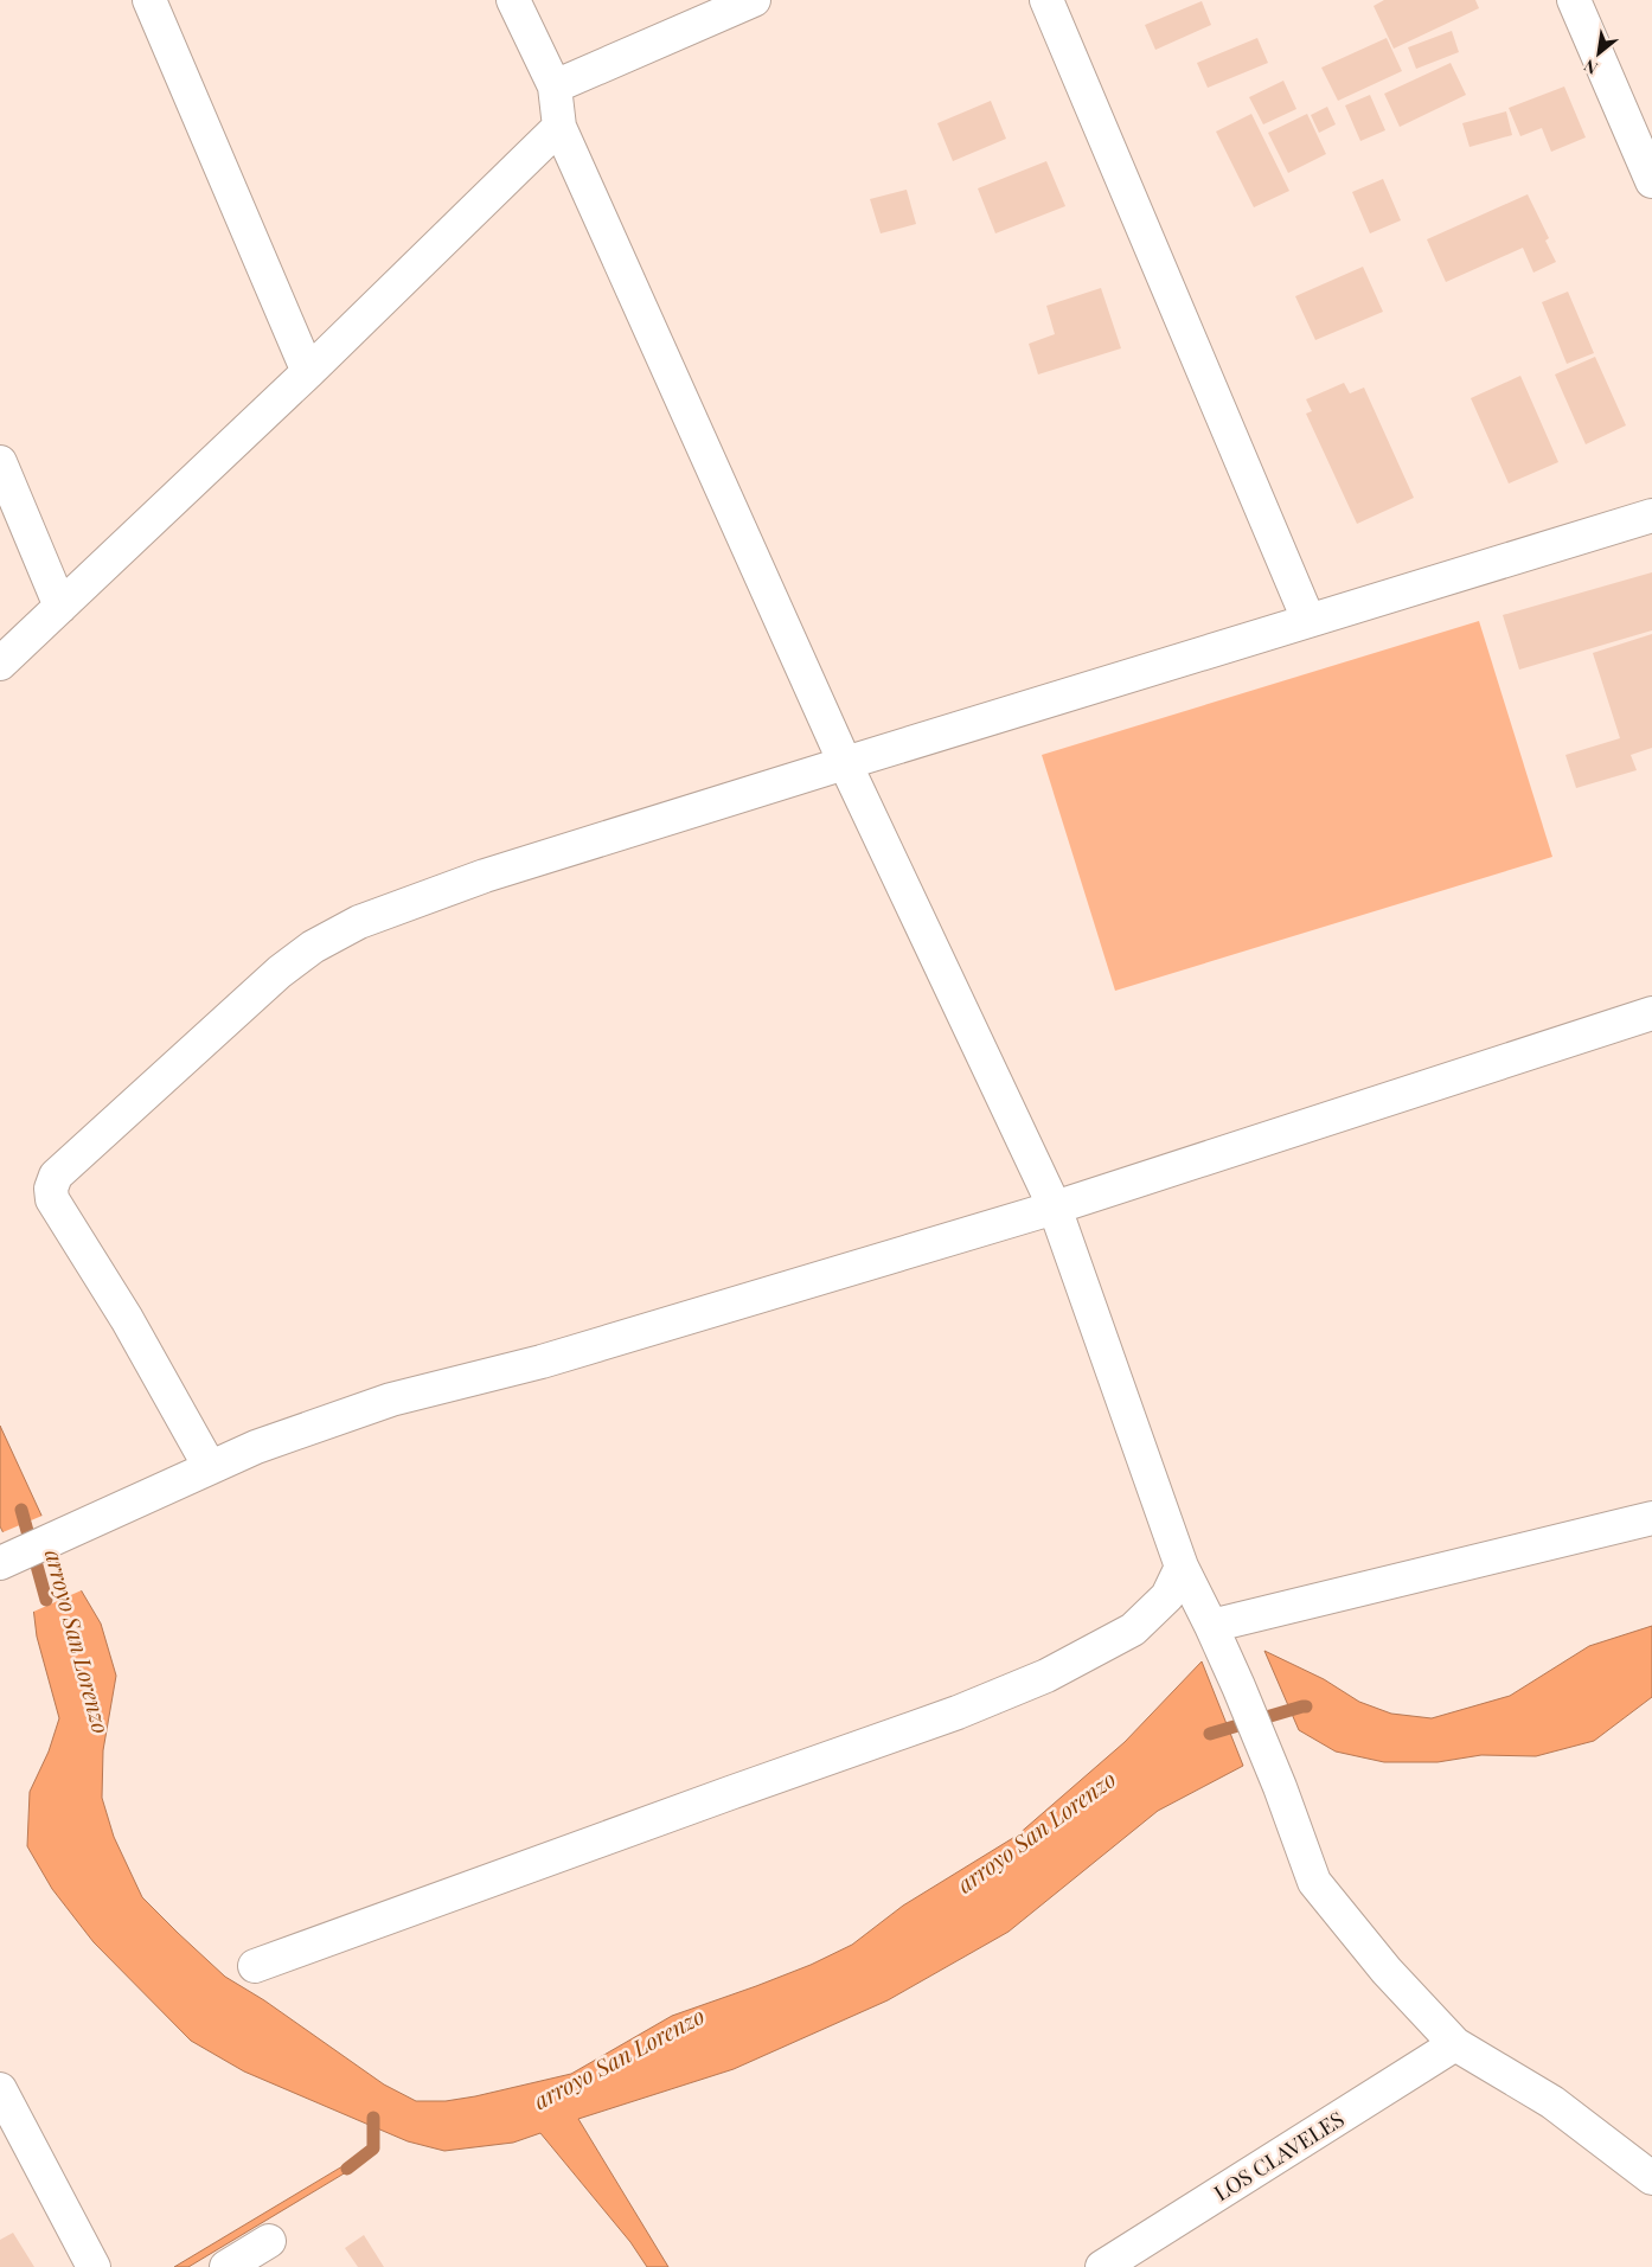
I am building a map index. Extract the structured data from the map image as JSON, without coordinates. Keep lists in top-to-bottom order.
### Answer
{
  "streets": {
    "street": ["LOS CLAVELES"]
  },
  "water": ["arroyo San Lorenzo"],
  "north": "bottom left"
}
